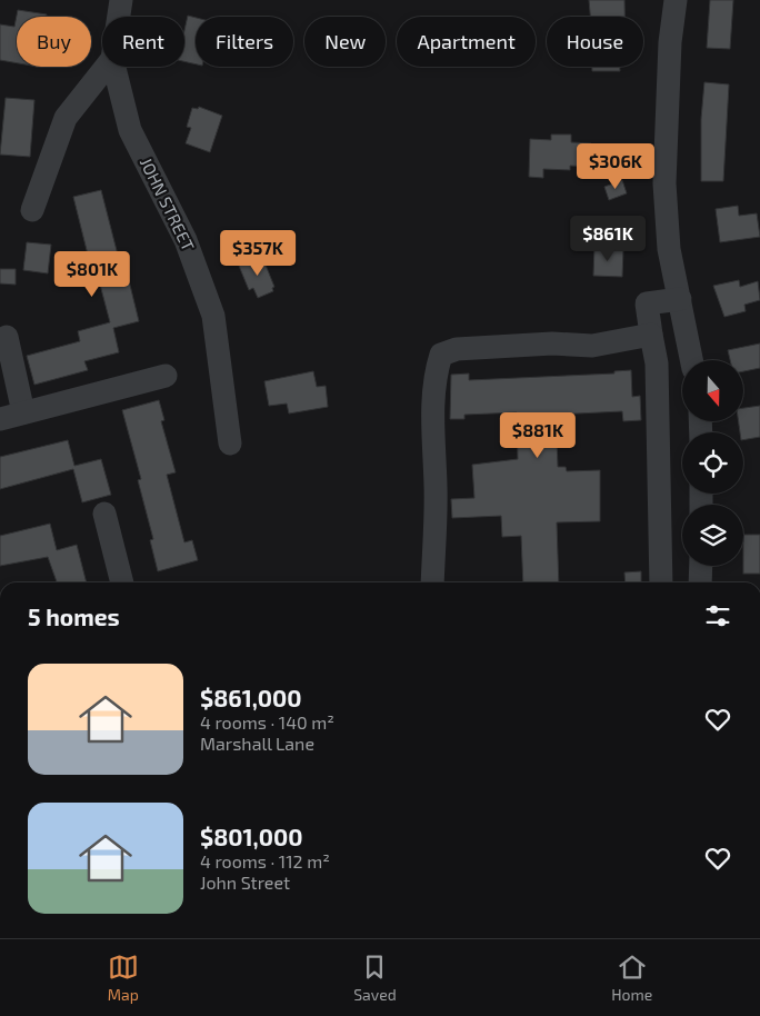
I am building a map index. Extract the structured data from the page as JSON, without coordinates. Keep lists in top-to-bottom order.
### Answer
{
  "streets": {
    "street": ["JOHN STREET"]
  },
  "north": "bottom",
  "page": {
    "chip": [
      "Buy",
      "Rent",
      "Filters",
      "New",
      "Apartment",
      "House"
    ],
    "price": [
      "$306K",
      "$861K",
      "$357K",
      "$801K",
      "$881K"
    ],
    "heading": "5 homes",
    "list": [
      {
        "name": "$861,000",
        "note": "4 rooms · 140 m² · Marshall Lane"
      },
      {
        "name": "$801,000",
        "note": "4 rooms · 112 m² · John Street"
      }
    ],
    "tabs": ["Map", "Saved", "Home"]
  }
}
